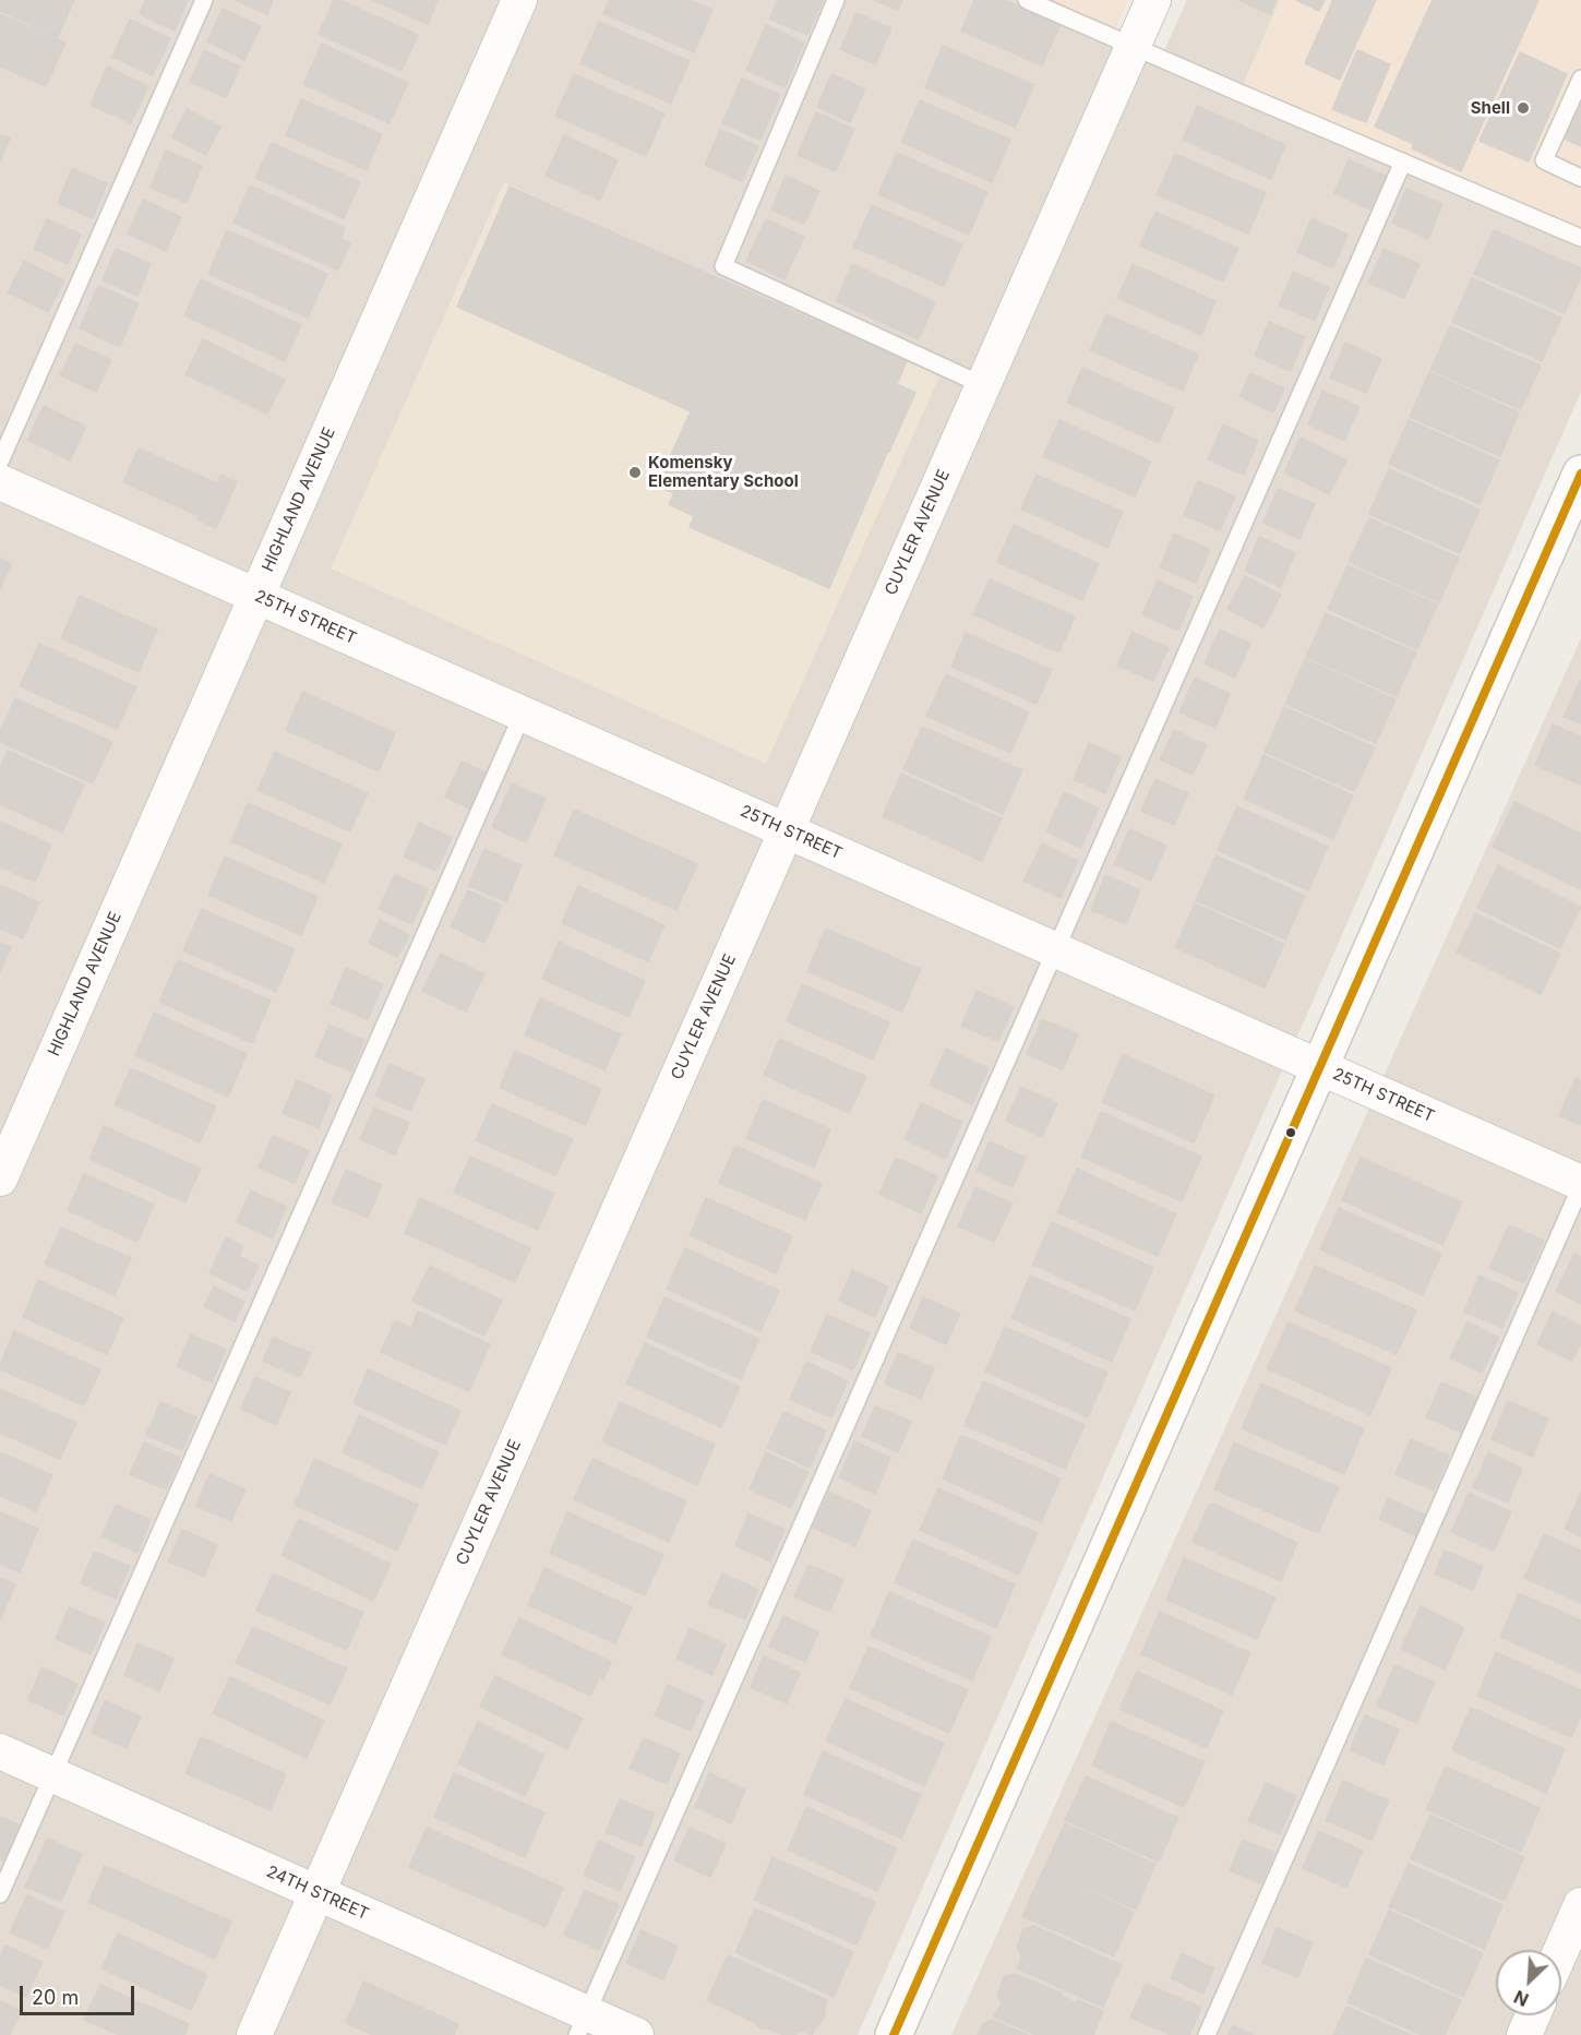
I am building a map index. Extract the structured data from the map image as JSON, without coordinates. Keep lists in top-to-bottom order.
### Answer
{
  "streets": {
    "street": [
      "HIGHLAND AVENUE",
      "CUYLER AVENUE",
      "25TH STREET",
      "24TH STREET"
    ]
  },
  "crossings": [
    ["HIGHLAND AVENUE", "25TH STREET"],
    ["CUYLER AVENUE", "25TH STREET"],
    ["CUYLER AVENUE", "24TH STREET"]
  ],
  "places": ["Shell", "Komensky Elementary School"],
  "scale_bar": "20 m",
  "north": "bottom left"
}
